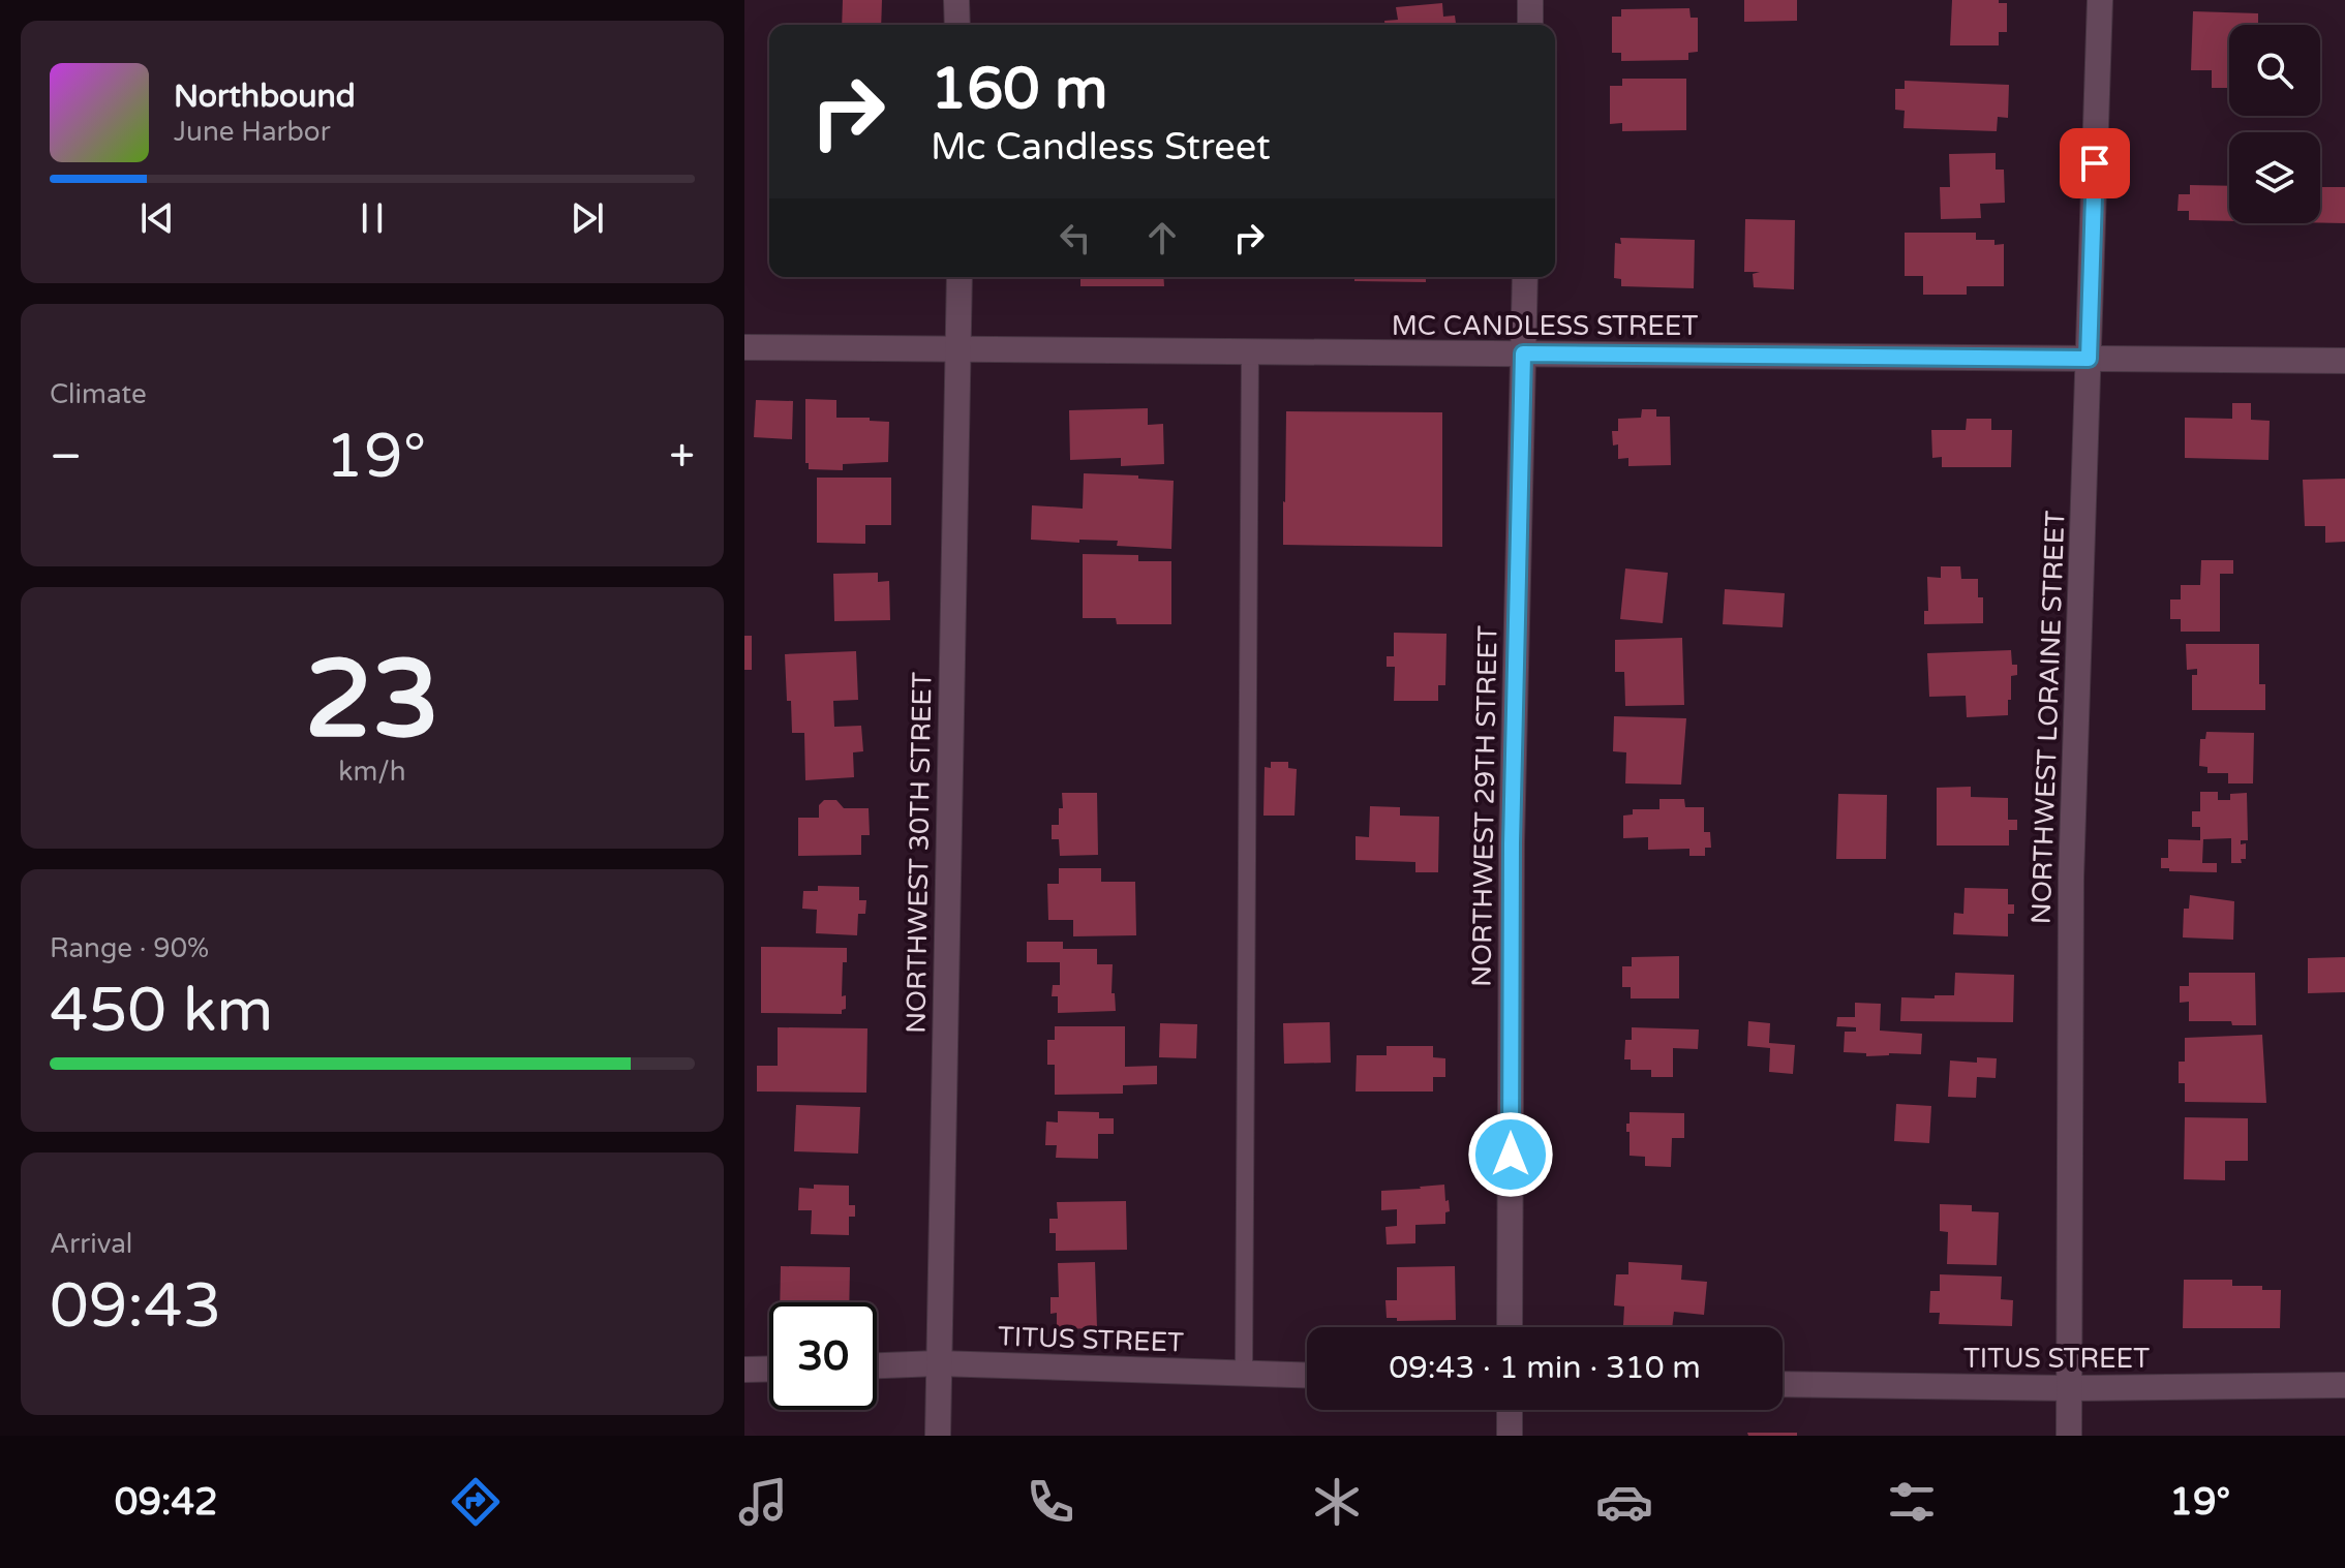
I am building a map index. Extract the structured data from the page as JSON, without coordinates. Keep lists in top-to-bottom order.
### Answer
{
  "streets": {
    "street": [
      "MC CANDLESS STREET",
      "NORTHWEST LORAINE STREET",
      "NORTHWEST 29TH STREET",
      "NORTHWEST 30TH STREET",
      "TITUS STREET"
    ]
  },
  "crossings": [
    ["MC CANDLESS STREET", "NORTHWEST LORAINE STREET"],
    ["MC CANDLESS STREET", "NORTHWEST 29TH STREET"],
    ["MC CANDLESS STREET", "NORTHWEST 30TH STREET"],
    ["NORTHWEST LORAINE STREET", "TITUS STREET"],
    ["NORTHWEST 30TH STREET", "TITUS STREET"]
  ],
  "page": {
    "turn": ["160 m", "Mc Candless Street"],
    "song": ["Northbound", "June Harbor"],
    "tile": [
      "Climate",
      ["23", "km/h"],
      ["Range · 90%", "450 km"],
      ["Arrival", "09:43"]
    ],
    "heat": ["−", "19°", "+"],
    "limit": "30",
    "trip": "09:43 · 1 min · 310 m",
    "tabs": ["09:42", "19°"]
  }
}
